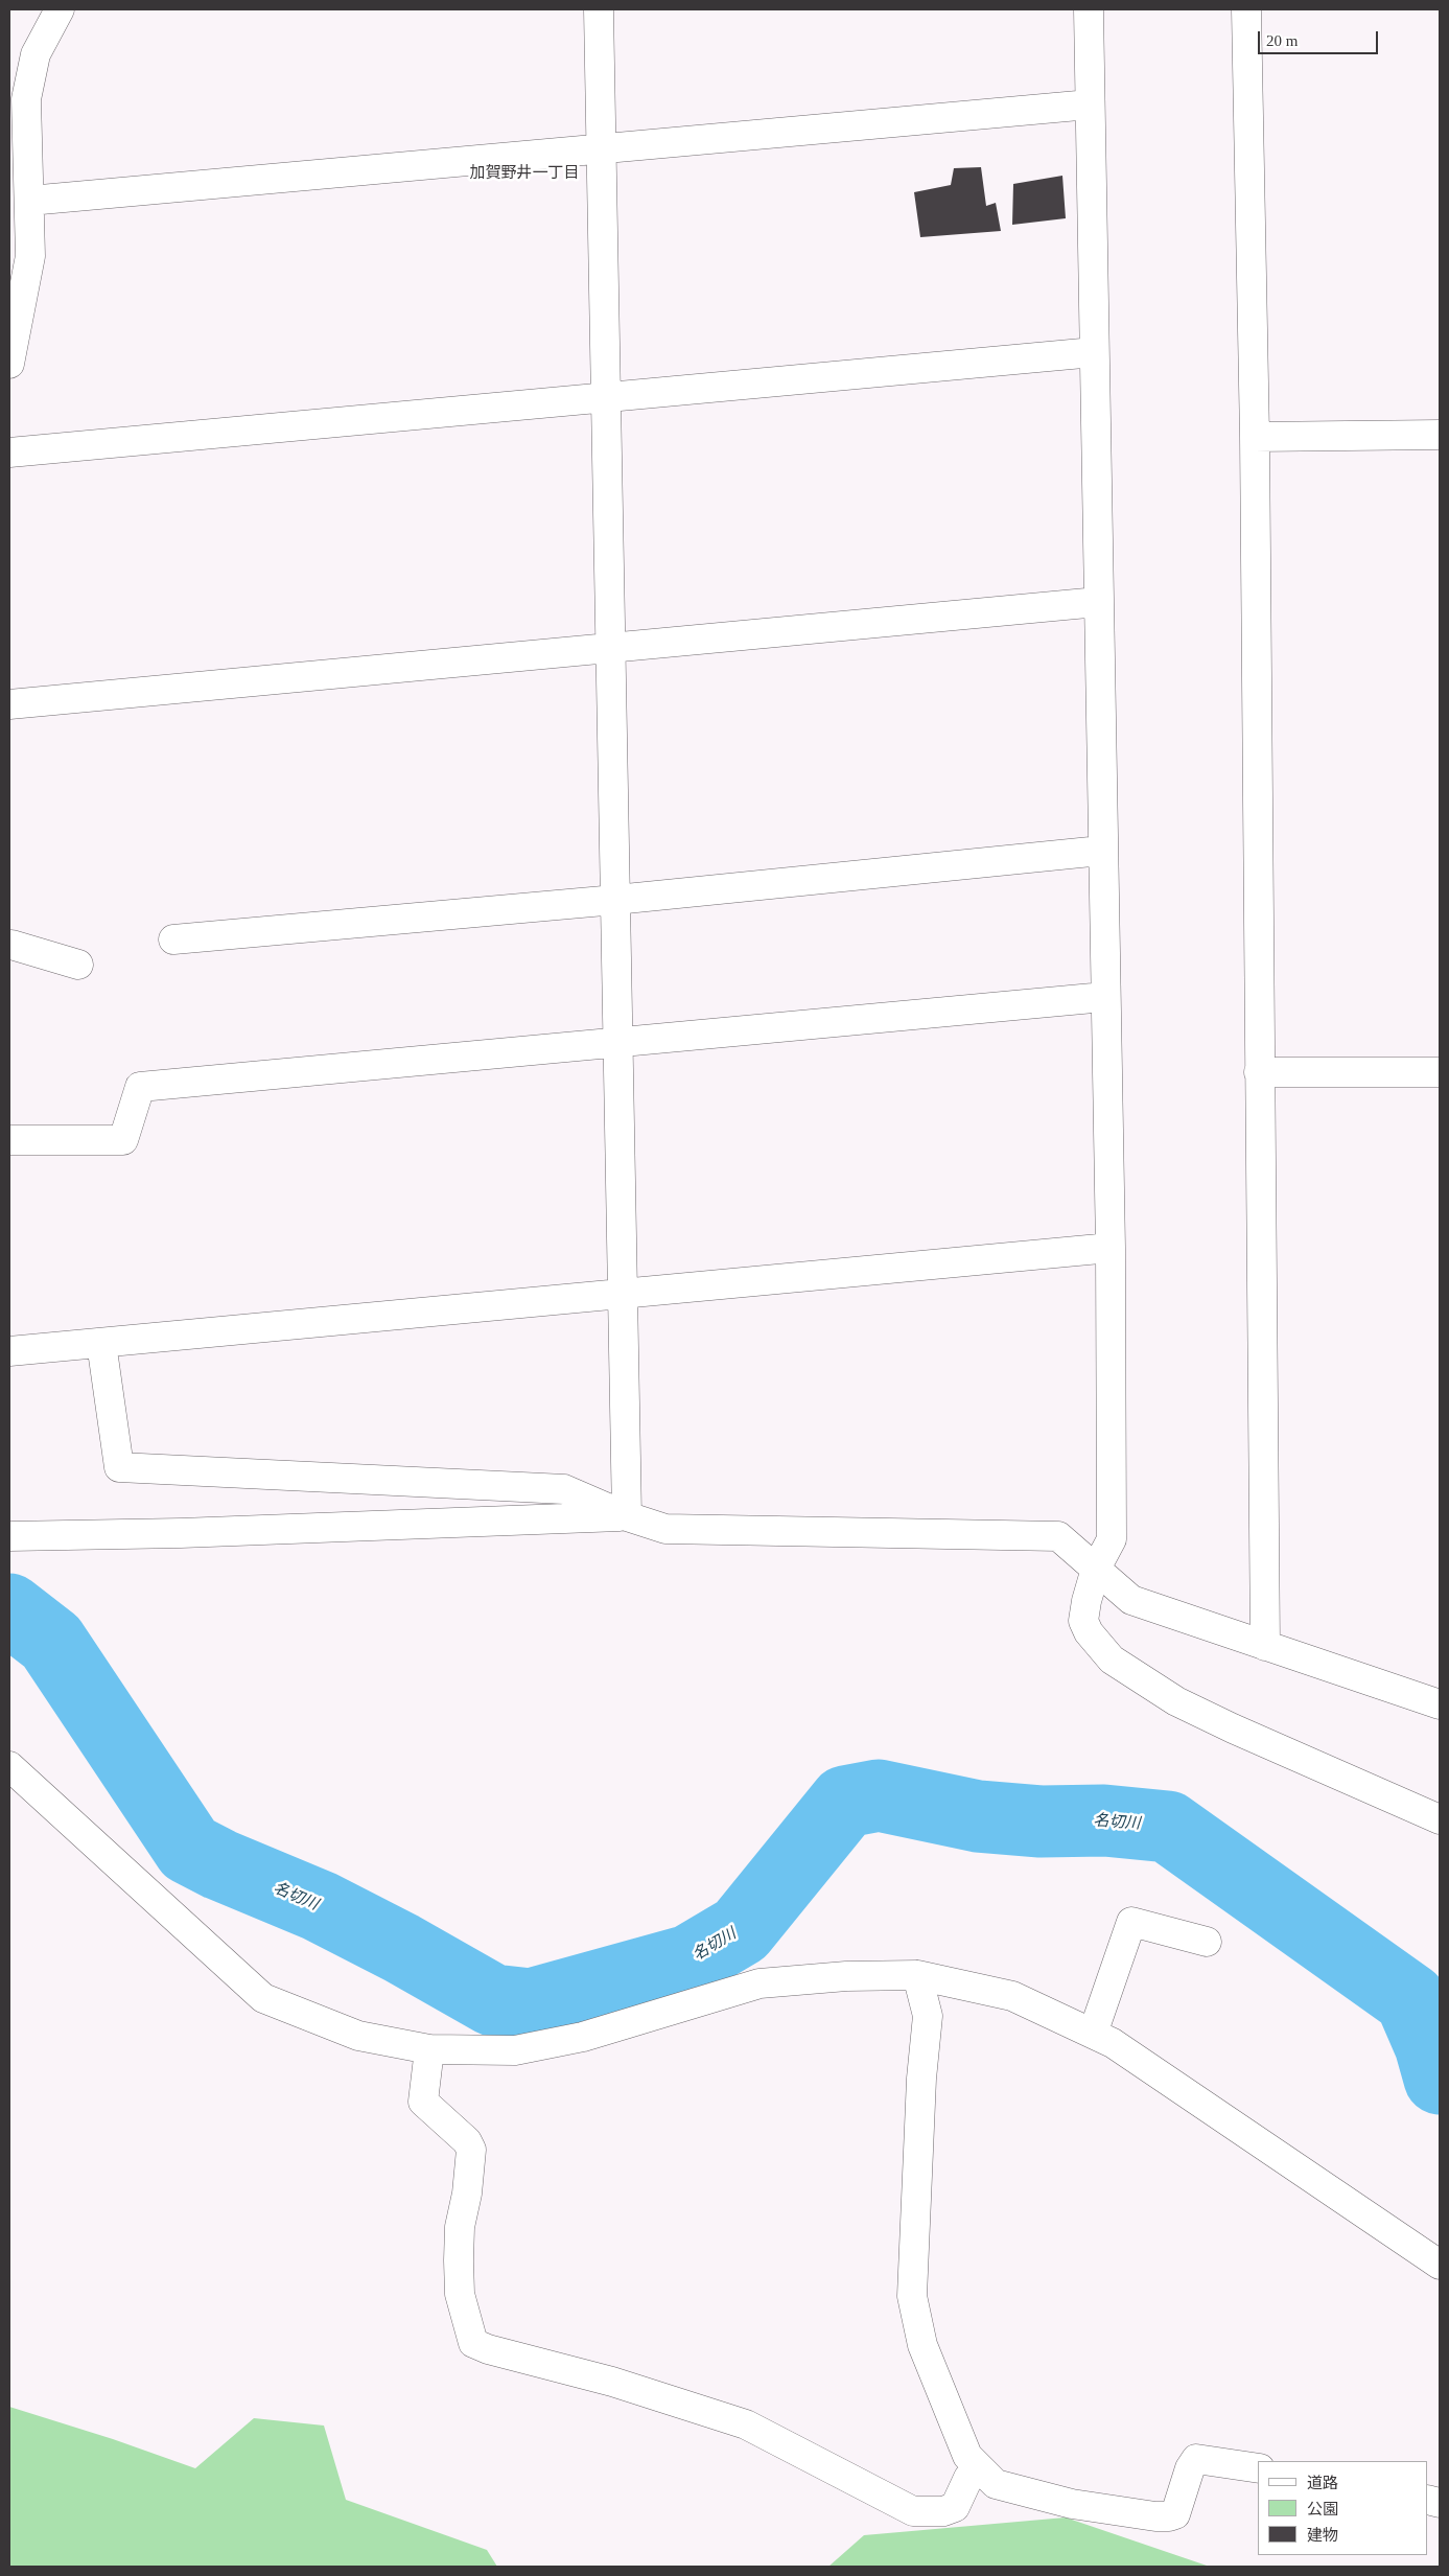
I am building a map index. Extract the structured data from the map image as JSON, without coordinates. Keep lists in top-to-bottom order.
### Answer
{
  "districts": ["加賀野井一丁目"],
  "water": ["名切川"],
  "legend": ["道路", "公園", "建物"],
  "scale_bar": "20 m"
}
